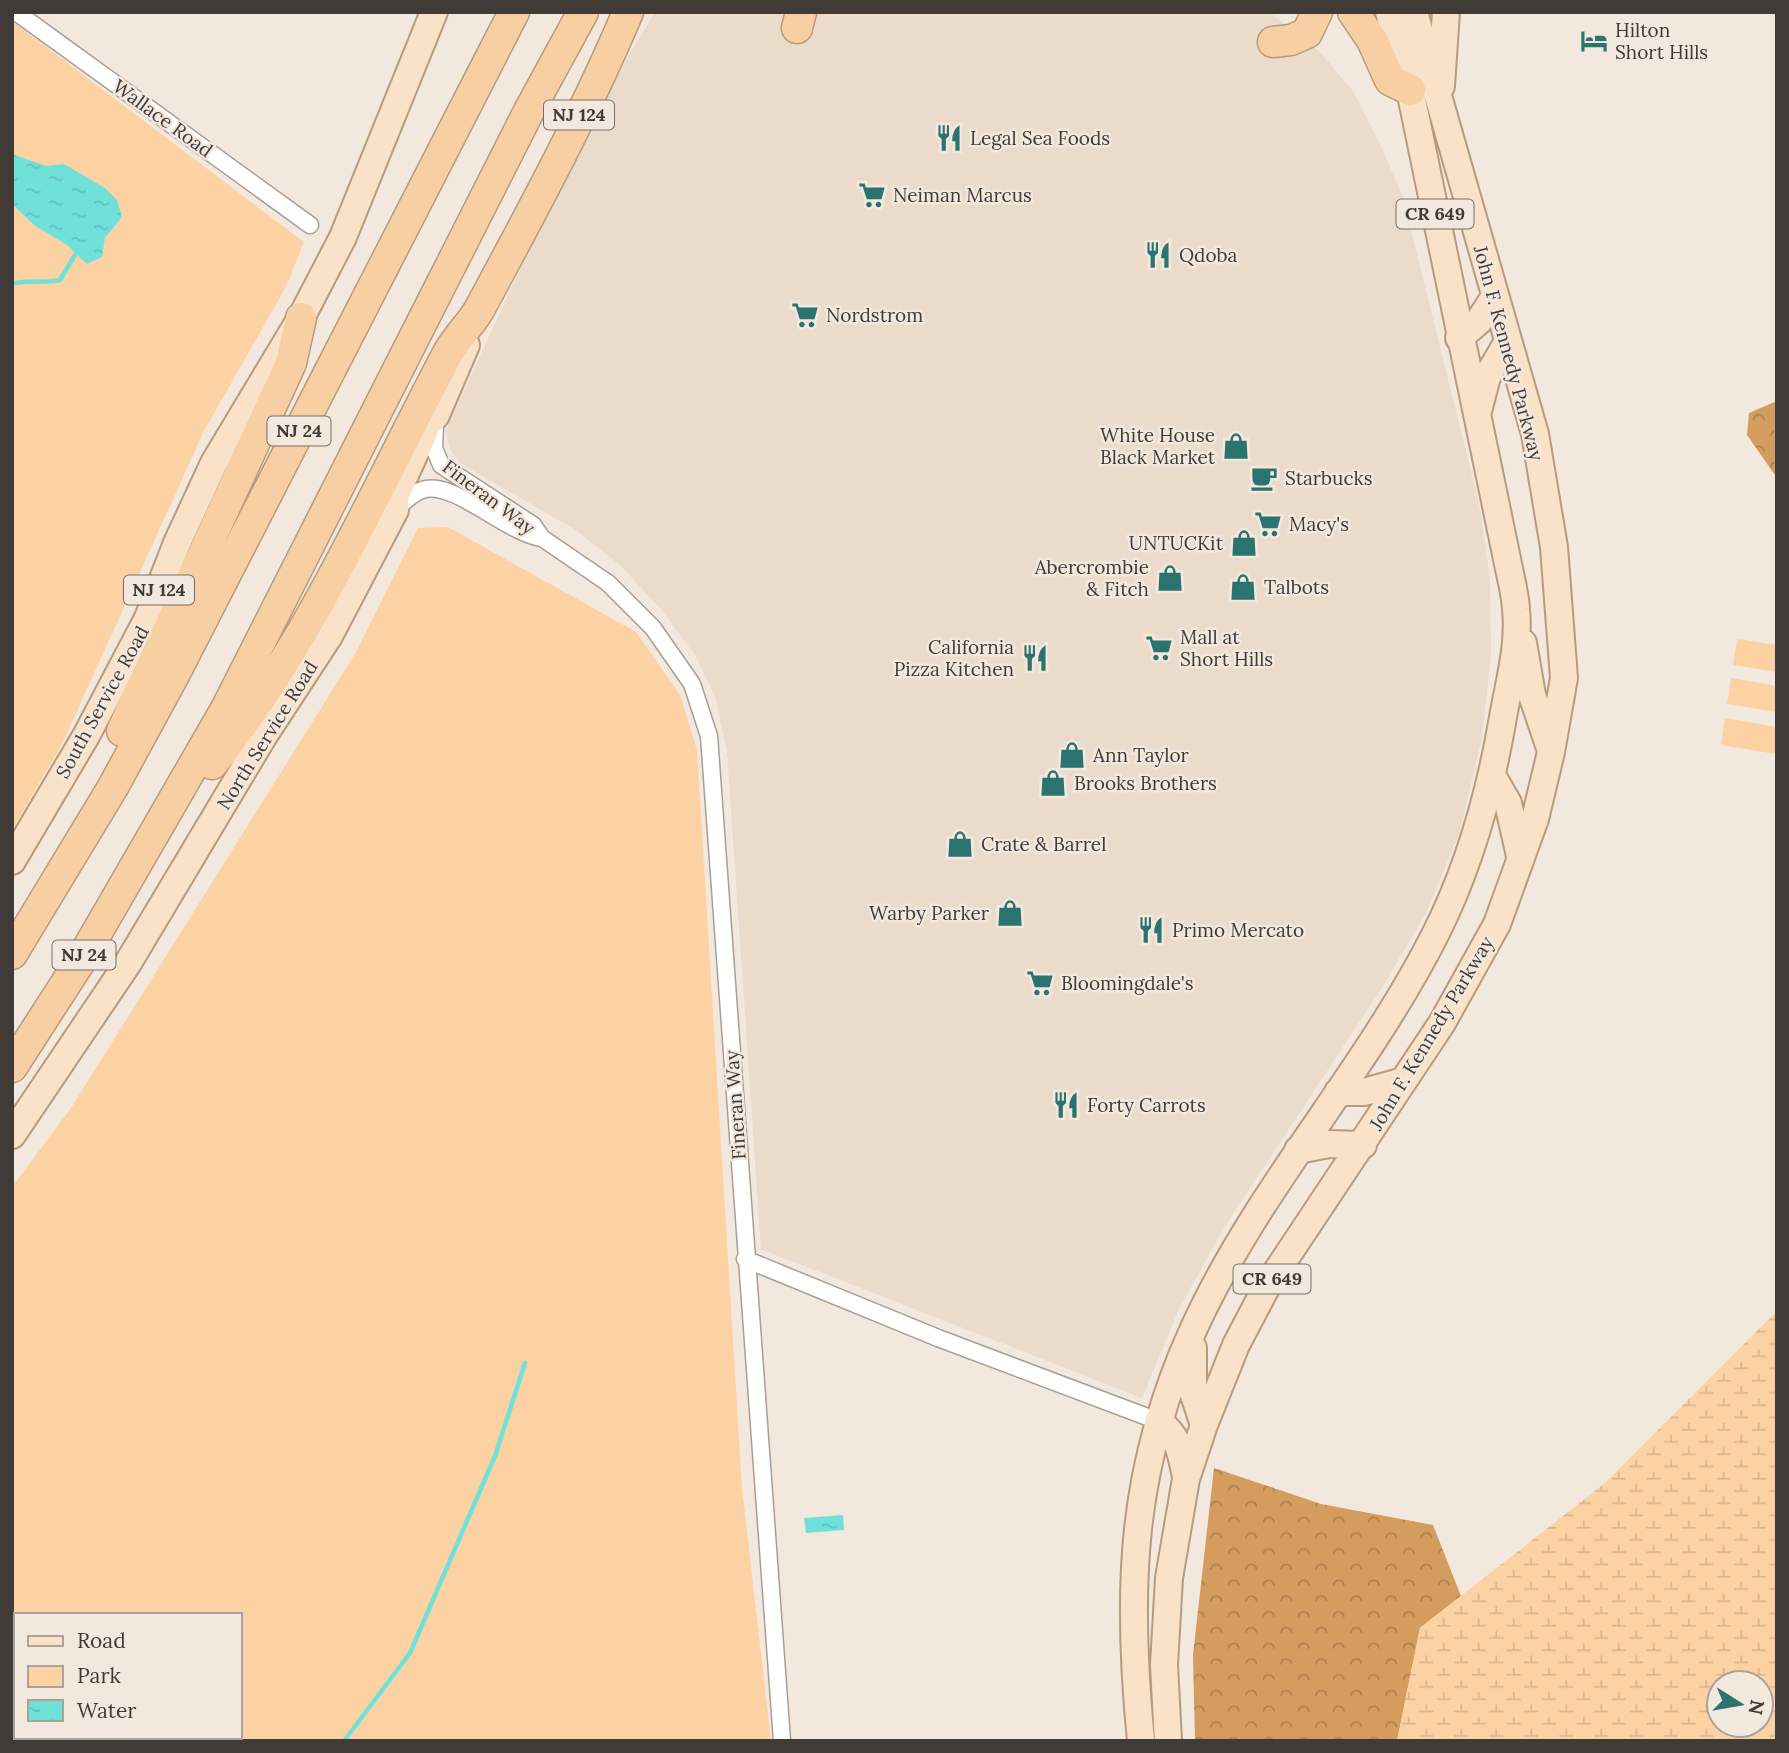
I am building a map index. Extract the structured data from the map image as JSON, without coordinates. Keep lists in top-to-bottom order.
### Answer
{
  "streets": {
    "highway": ["NJ 124", "NJ 24"],
    "main road": [
      "CR 649",
      "John F. Kennedy Parkway",
      "South Service Road",
      "North Service Road"
    ],
    "street": ["Wallace Road", "Fineran Way"]
  },
  "crossings": [
    ["NJ 124", "South Service Road"],
    ["NJ 124", "North Service Road"],
    ["Fineran Way", "North Service Road"]
  ],
  "places": {
    "hotel": ["Hilton Short Hills"],
    "restaurant": [
      "Legal Sea Foods",
      "Qdoba",
      "California Pizza Kitchen",
      "Primo Mercato",
      "Forty Carrots"
    ],
    "supermarket": [
      "Neiman Marcus",
      "Nordstrom",
      "Macy's",
      "Mall at Short Hills",
      "Bloomingdale's"
    ],
    "shop": [
      "White House Black Market",
      "UNTUCKit",
      "Abercrombie & Fitch",
      "Talbots",
      "Ann Taylor",
      "Brooks Brothers",
      "Crate & Barrel",
      "Warby Parker"
    ],
    "cafe": ["Starbucks"]
  },
  "legend": ["Road", "Park", "Water"],
  "north": "right"
}
